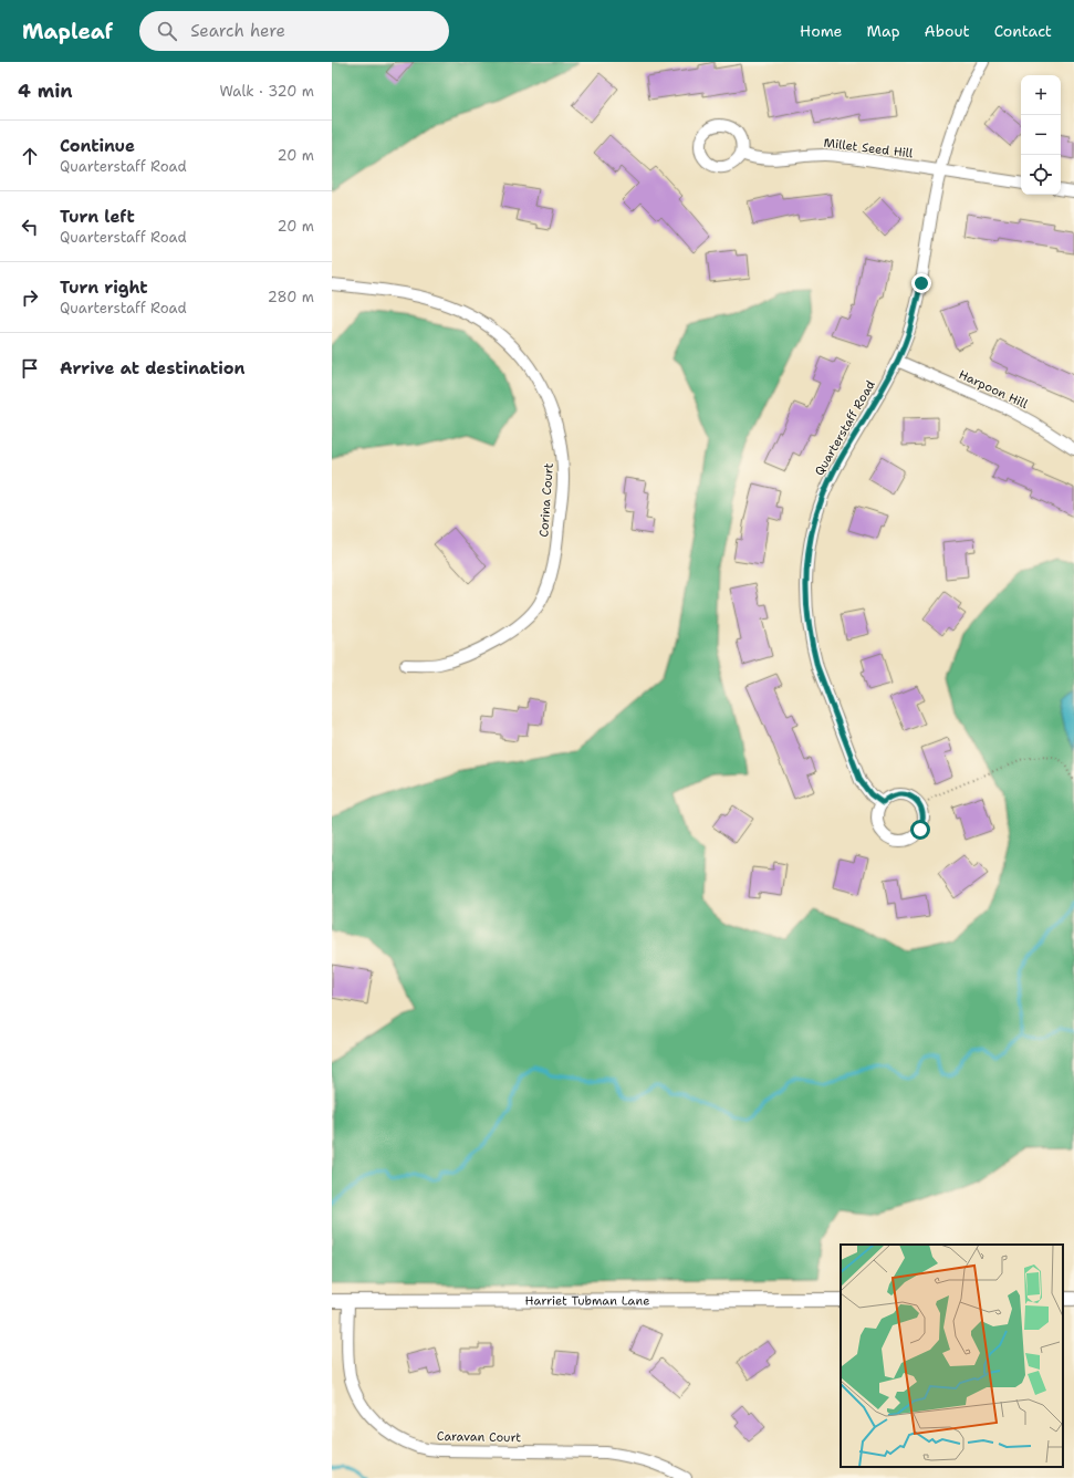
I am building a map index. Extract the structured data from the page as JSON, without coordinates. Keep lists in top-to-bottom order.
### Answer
{
  "streets": {
    "street": [
      "Millet Seed Hill",
      "Harpoon Hill",
      "Quarterstaff Road",
      "Corina Court",
      "Harriet Tubman Lane",
      "Caravan Court"
    ]
  },
  "crossings": [
    ["Millet Seed Hill", "Quarterstaff Road"],
    ["Harpoon Hill", "Quarterstaff Road"],
    ["Harriet Tubman Lane", "Caravan Court"]
  ],
  "page": {
    "header": "Mapleaf",
    "search": "Search here",
    "nav": [
      "Home",
      "Map",
      "About",
      "Contact"
    ],
    "heading": ["4 min", "Walk · 320 m"],
    "map_buttons": ["+", "−"],
    "list": [
      ["Continue", "Quarterstaff Road", "20 m"],
      ["Turn left", "Quarterstaff Road", "20 m"],
      ["Turn right", "Quarterstaff Road", "280 m"],
      "Arrive at destination"
    ]
  }
}
